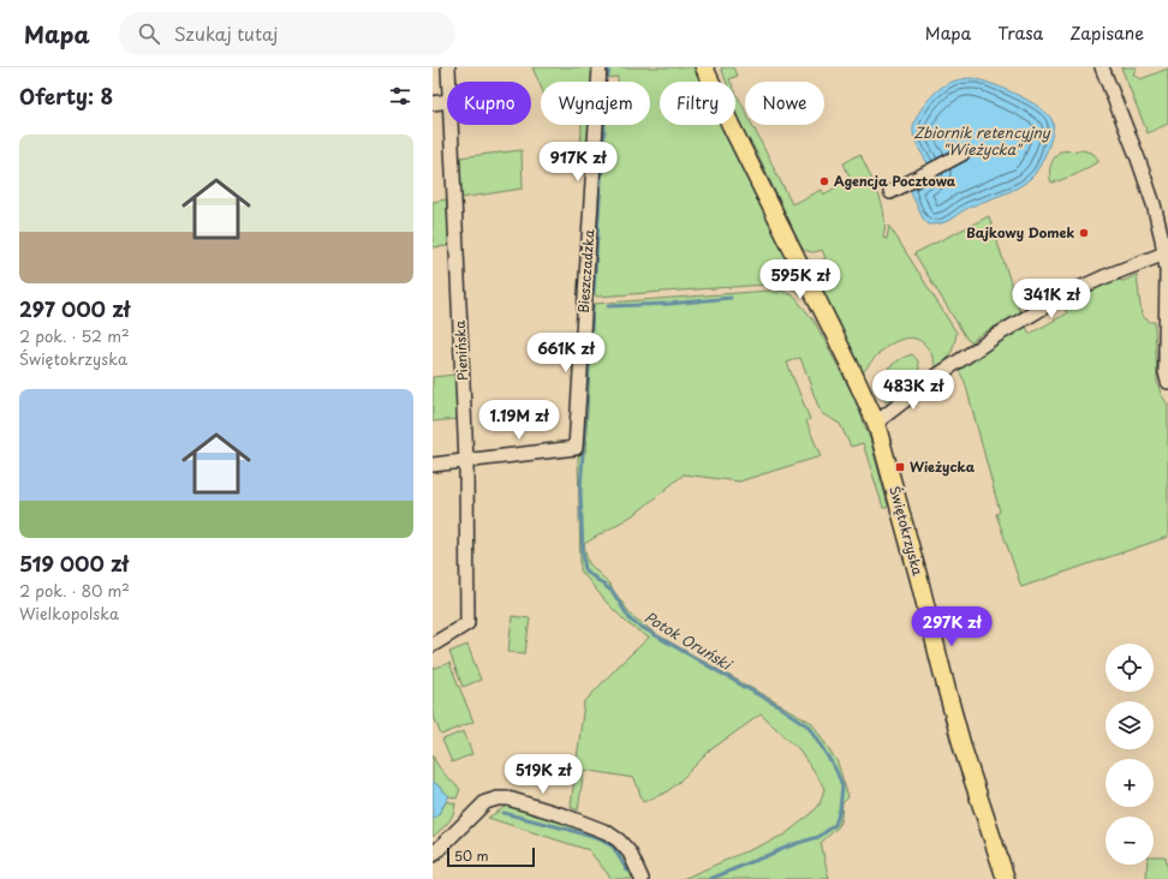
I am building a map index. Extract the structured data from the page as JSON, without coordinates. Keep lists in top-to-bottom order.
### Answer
{
  "streets": {
    "main road": ["Świętokrzyska"],
    "street": ["Bieszczadzka", "Pienińska"]
  },
  "crossings": [
    ["Bieszczadzka", "Pienińska"]
  ],
  "water": ["Zbiornik retencyjny \"Wieżycka\"", "Potok Oruński"],
  "places": {
    "other": ["Agencja Pocztowa", "Bajkowy Domek"],
    "transit": ["Wieżycka"]
  },
  "scale_bar": "50 m",
  "page": {
    "header": "Mapa",
    "search": "Szukaj tutaj",
    "nav": ["Mapa", "Trasa", "Zapisane"],
    "heading": "Oferty: 8",
    "chip": [
      "Kupno",
      "Wynajem",
      "Filtry",
      "Nowe"
    ],
    "list": [
      {
        "name": "297 000 zł",
        "note": "2 pok. · 52 m² · Świętokrzyska"
      },
      {
        "name": "519 000 zł",
        "note": "2 pok. · 80 m² · Wielkopolska"
      }
    ],
    "price": [
      "917K zł",
      "595K zł",
      "341K zł",
      "661K zł",
      "483K zł",
      "1.19M zł",
      "297K zł",
      "519K zł"
    ],
    "map_buttons": ["+", "−"],
    "scale": "50 m"
  }
}
